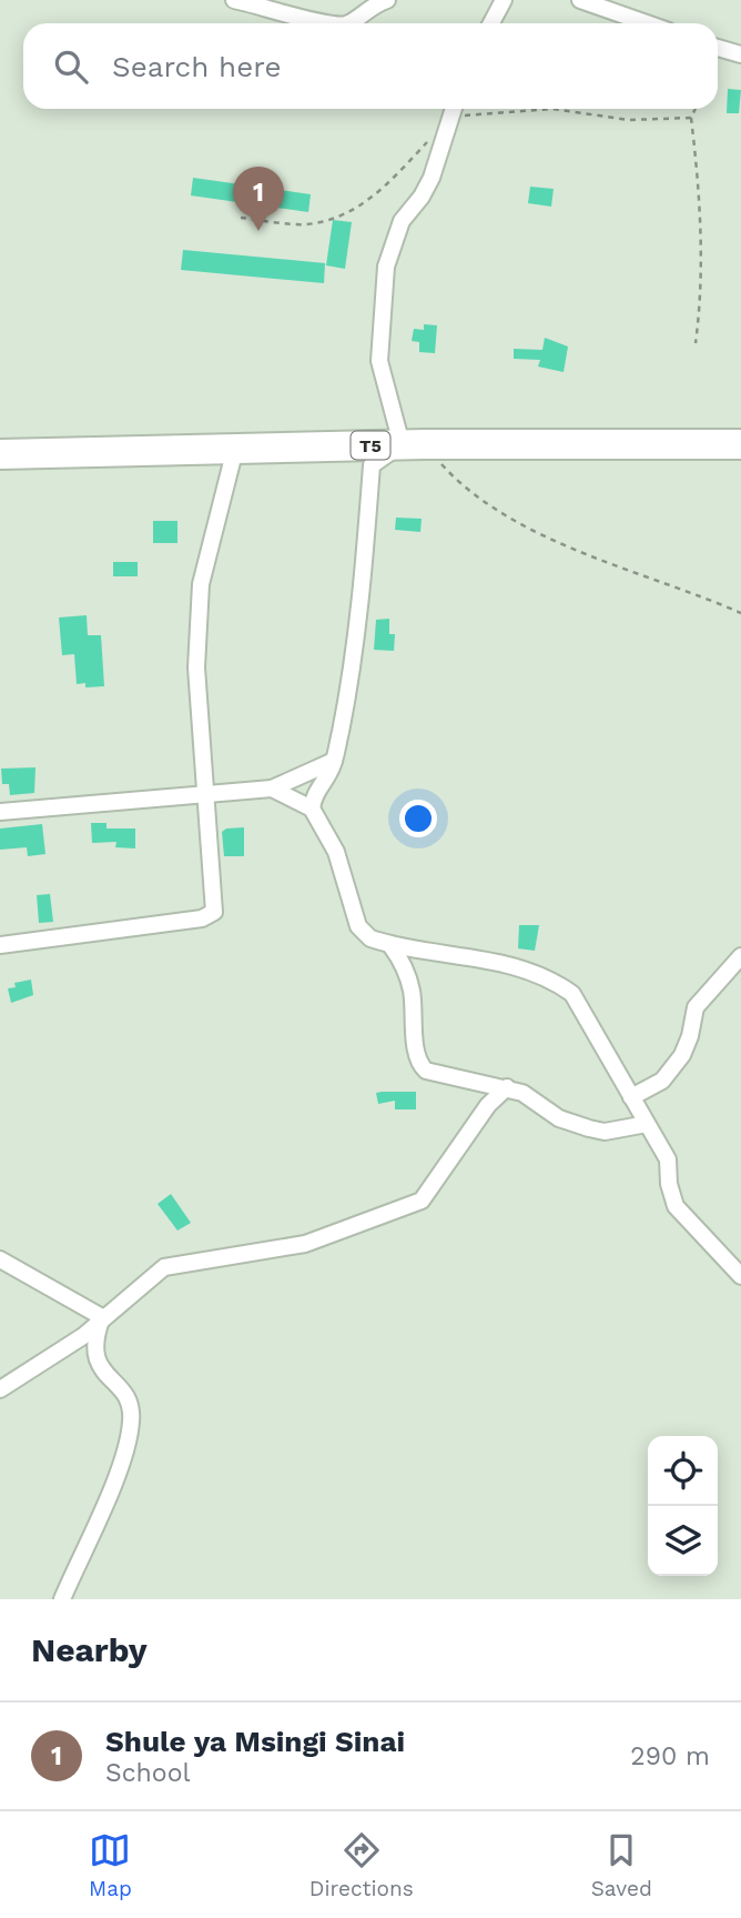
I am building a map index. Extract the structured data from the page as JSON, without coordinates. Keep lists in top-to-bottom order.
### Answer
{
  "streets": {
    "highway": ["T5"]
  },
  "page": {
    "search": "Search here",
    "pins": "1",
    "heading": "Nearby",
    "list": [
      {
        "mark": "1",
        "name": "Shule ya Msingi Sinai",
        "note": "School",
        "value": "290 m"
      }
    ],
    "nav": ["Map", "Directions", "Saved"]
  }
}
